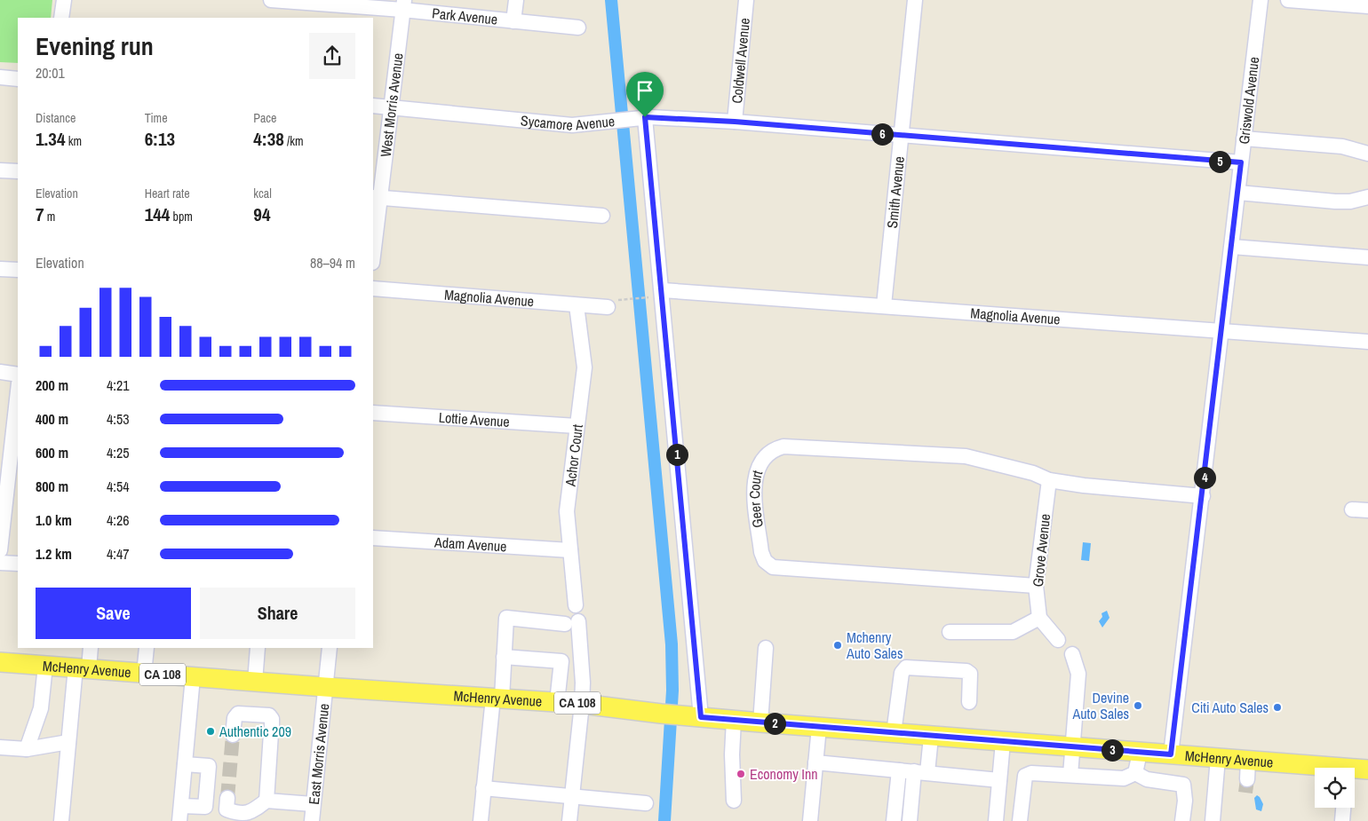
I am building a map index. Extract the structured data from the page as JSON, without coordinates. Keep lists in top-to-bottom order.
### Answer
{
  "streets": {
    "main road": ["McHenry Avenue", "CA 108"],
    "street": [
      "Park Avenue",
      "Coldwell Avenue",
      "Griswold Avenue",
      "West Morris Avenue",
      "Sycamore Avenue",
      "Smith Avenue",
      "Magnolia Avenue",
      "Lottie Avenue",
      "Achor Court",
      "Geer Court",
      "Adam Avenue",
      "Grove Avenue",
      "East Morris Avenue"
    ]
  },
  "crossings": [
    ["Park Avenue", "West Morris Avenue"],
    ["Coldwell Avenue", "Sycamore Avenue"],
    ["Griswold Avenue", "Sycamore Avenue"],
    ["Griswold Avenue", "Magnolia Avenue"],
    ["Griswold Avenue", "Geer Court"],
    ["Griswold Avenue", "McHenry Avenue"],
    ["West Morris Avenue", "Sycamore Avenue"],
    ["Sycamore Avenue", "Smith Avenue"],
    ["Smith Avenue", "Magnolia Avenue"],
    ["Magnolia Avenue", "Achor Court"],
    ["Lottie Avenue", "Achor Court"],
    ["Achor Court", "Adam Avenue"],
    ["Geer Court", "Grove Avenue"],
    ["McHenry Avenue", "East Morris Avenue"]
  ],
  "places": [
    "Mchenry Auto Sales",
    "Devine Auto Sales",
    "Citi Auto Sales",
    "Authentic 209",
    "Economy Inn"
  ],
  "page": {
    "heading": ["Evening run", "20:01"],
    "stats": [
      ["Distance", "1.34 km"],
      ["Time", "6:13"],
      ["Pace", "4:38 /km"],
      ["Elevation", "7 m"],
      ["Heart rate", "144 bpm"],
      ["kcal", "94"]
    ],
    "pins": [
      "6",
      "5",
      "1",
      "4",
      "2",
      "3"
    ],
    "chart": ["Elevation", "88–94 m"],
    "list": [
      {
        "name": "200 m",
        "note": "4:21"
      },
      {
        "name": "400 m",
        "note": "4:53"
      },
      {
        "name": "600 m",
        "note": "4:25"
      },
      {
        "name": "800 m",
        "note": "4:54"
      },
      {
        "name": "1.0 km",
        "note": "4:26"
      },
      {
        "name": "1.2 km",
        "note": "4:47"
      }
    ],
    "buttons": ["Save", "Share"]
  }
}
